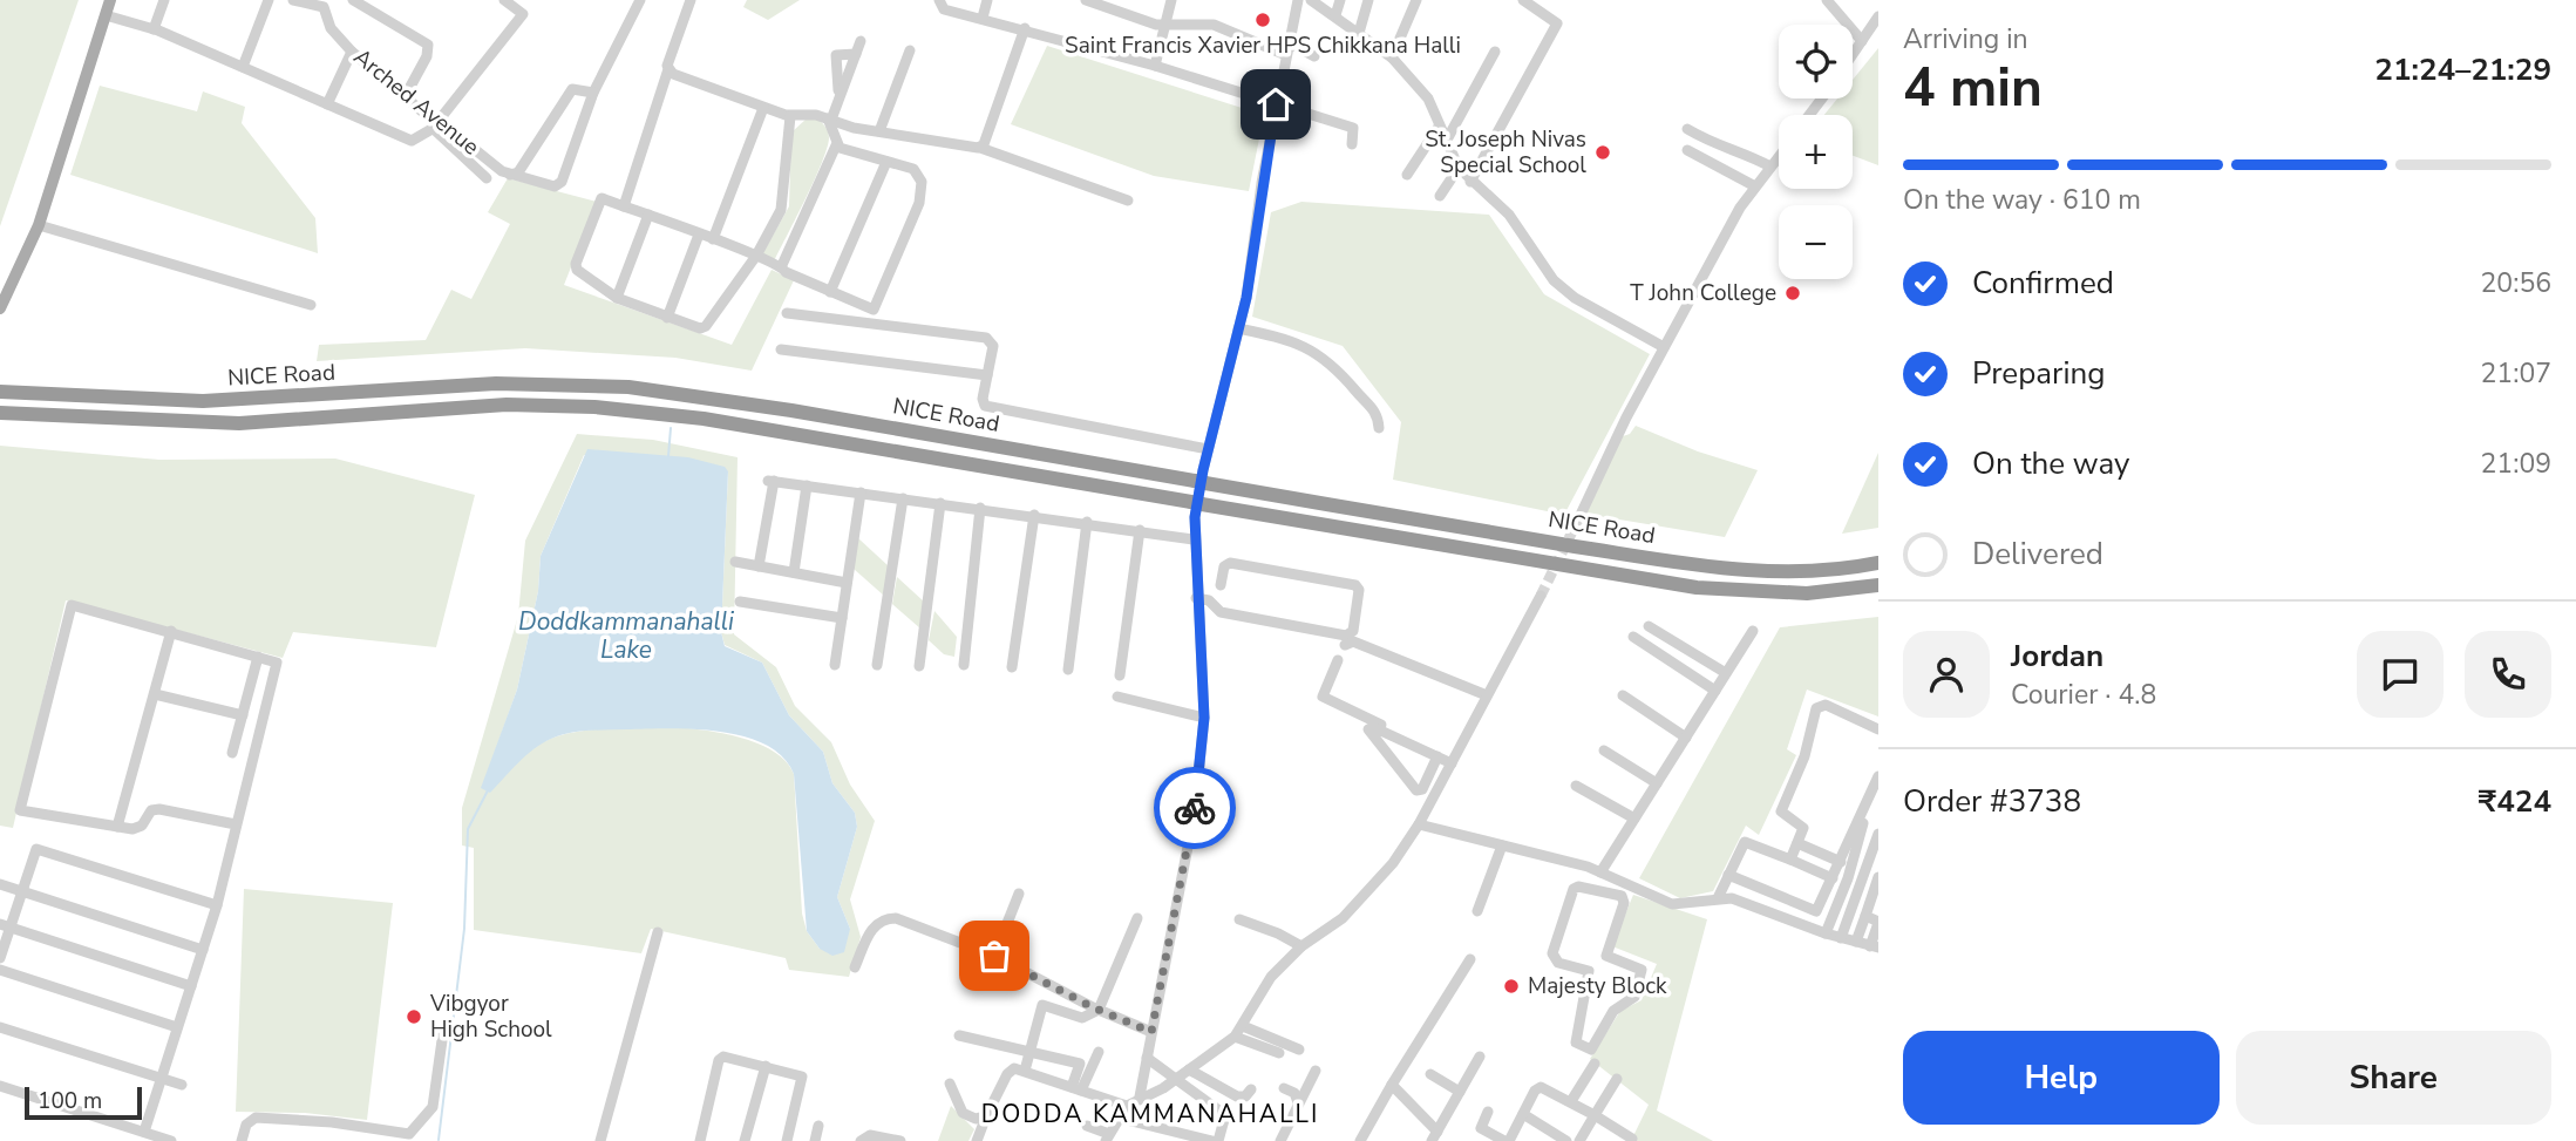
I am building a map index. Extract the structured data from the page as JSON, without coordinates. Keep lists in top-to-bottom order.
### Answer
{
  "streets": {
    "highway": ["NICE Road"],
    "street": ["Arched Avenue"]
  },
  "districts": ["DODDA KAMMANAHALLI"],
  "water": ["Doddkammanahalli Lake"],
  "places": [
    "Saint Francis Xavier HPS Chikkana Halli",
    "St. Joseph Nivas Special School",
    "T John College",
    "Majesty Block",
    "Vibgyor High School"
  ],
  "scale_bar": "100 m",
  "page": {
    "heading": ["4 min", "Arriving in", "21:24–21:29"],
    "panel": [
      "Jordan",
      "Courier · 4.8",
      "Order #3738",
      "₹424"
    ],
    "map_buttons": ["+", "−"],
    "bar": "On the way · 610 m",
    "list": [
      ["Confirmed", "20:56"],
      ["Preparing", "21:07"],
      ["On the way", "21:09"],
      "Delivered"
    ],
    "buttons": ["Help", "Share"],
    "scale": "100 m"
  }
}
